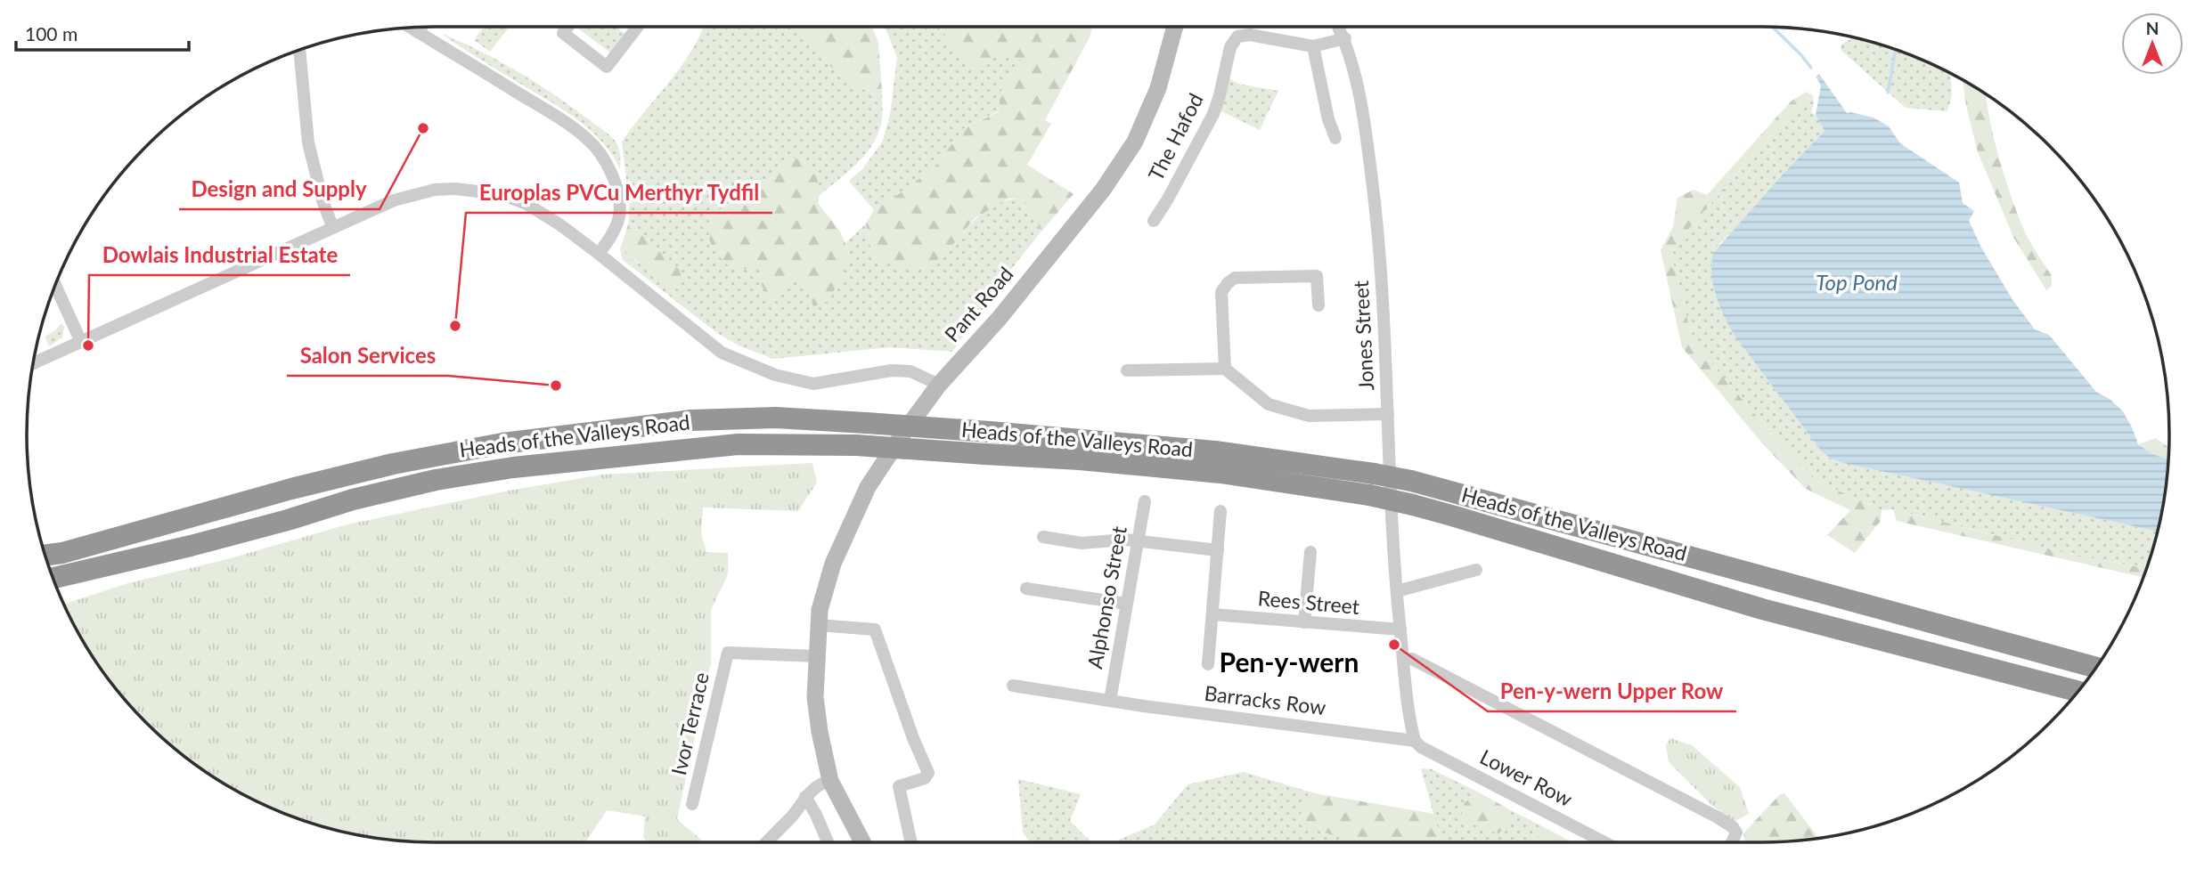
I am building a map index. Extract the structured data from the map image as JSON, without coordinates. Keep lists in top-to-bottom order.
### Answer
{
  "streets": {
    "highway": ["Heads of the Valleys Road"],
    "street": [
      "The Hafod",
      "Pant Road",
      "Jones Street",
      "Alphonso Street",
      "Rees Street",
      "Barracks Row",
      "Ivor Terrace",
      "Lower Row"
    ]
  },
  "crossings": [
    ["The Hafod", "Jones Street"],
    ["Pant Road", "Ivor Terrace"],
    ["Jones Street", "Rees Street"],
    ["Jones Street", "Barracks Row"],
    ["Jones Street", "Lower Row"],
    ["Alphonso Street", "Barracks Row"],
    ["Barracks Row", "Lower Row"]
  ],
  "districts": ["Pen-y-wern"],
  "water": ["Top Pond"],
  "places": [
    "Design and Supply",
    "Europlas PVCu Merthyr Tydfil",
    "Dowlais Industrial Estate",
    "Salon Services",
    "Pen-y-wern Upper Row"
  ],
  "scale_bar": "100 m",
  "north": "top"
}
